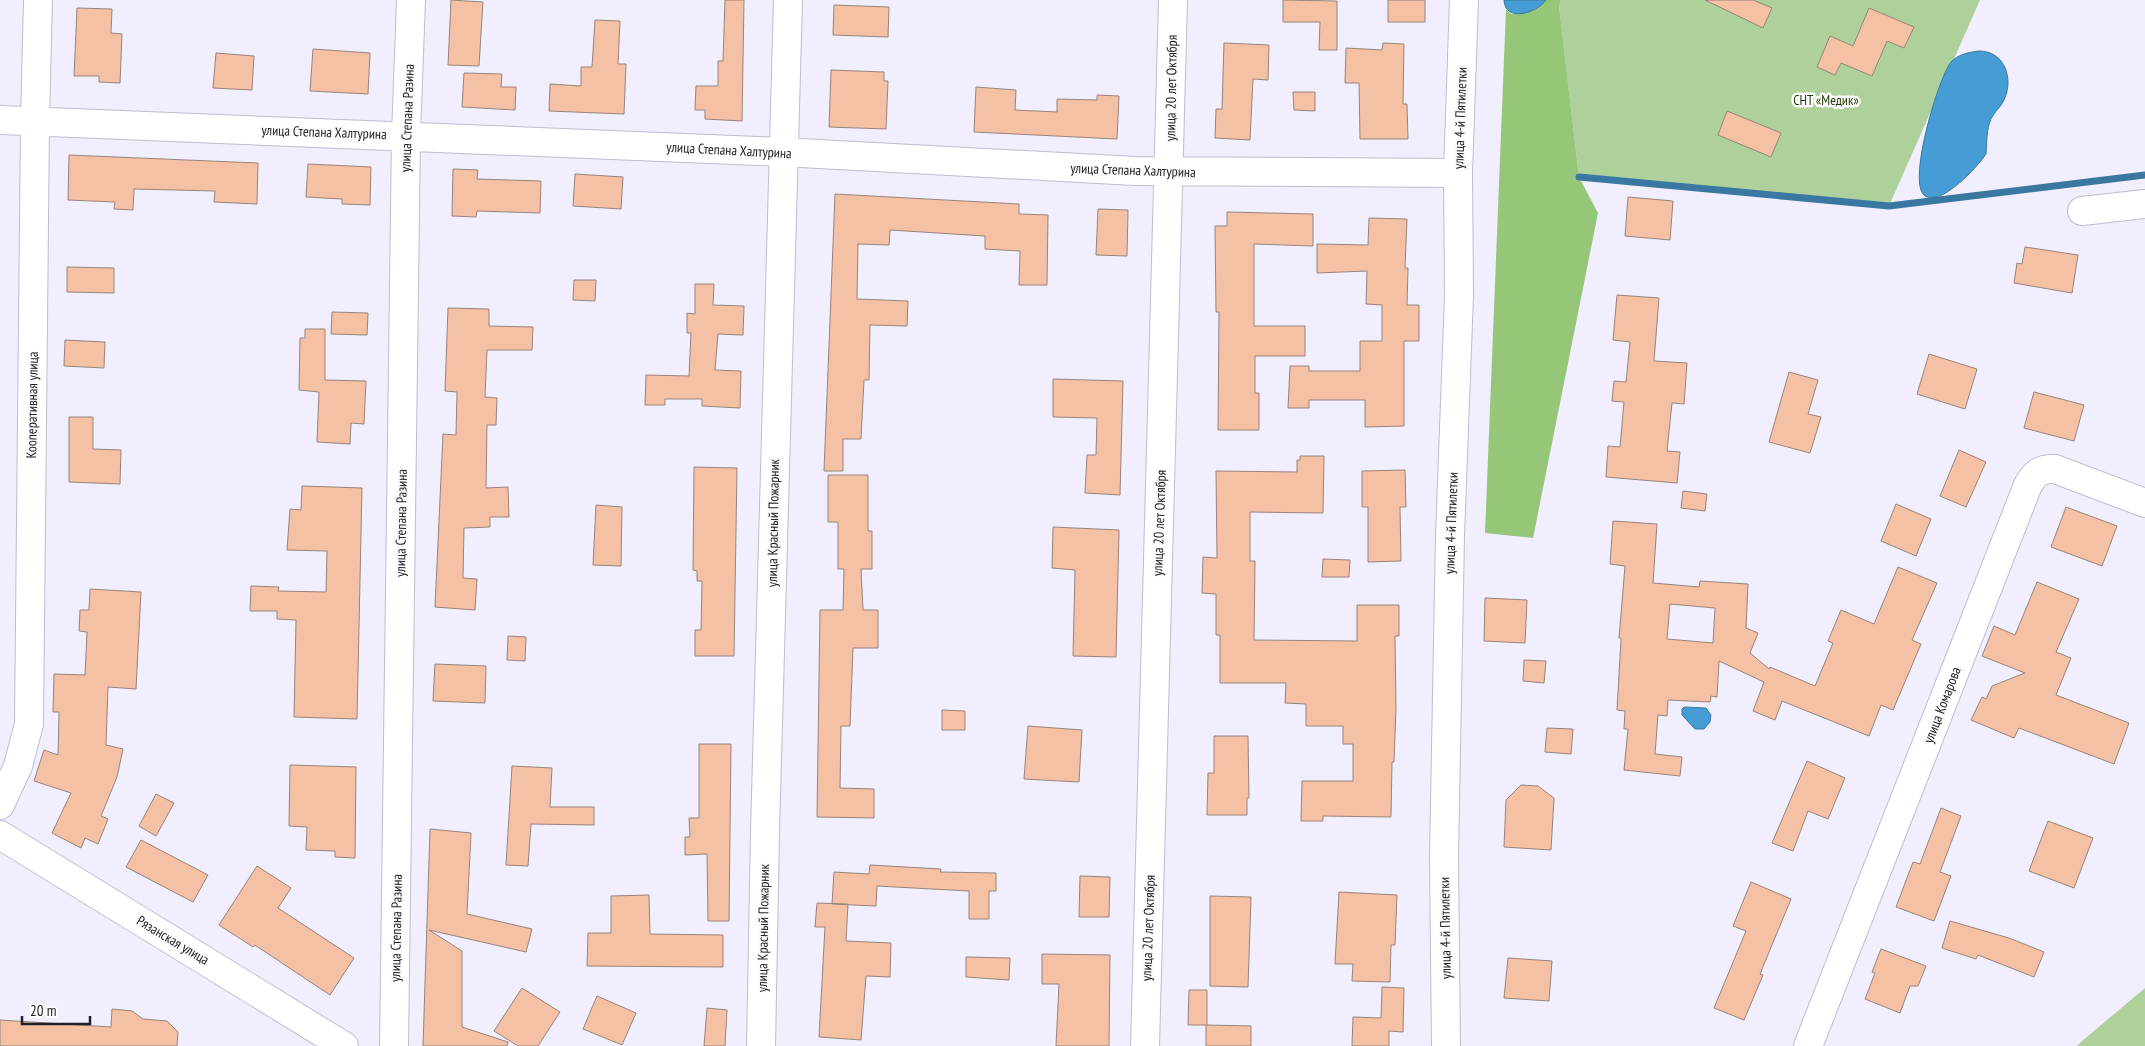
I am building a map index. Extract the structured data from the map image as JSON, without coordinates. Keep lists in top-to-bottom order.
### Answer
{
  "streets": {
    "street": [
      "улица 20 лет Октября",
      "улица Степана Разина",
      "улица 4-й Пятилетки",
      "улица Степана Халтурина",
      "Кооперативная улица",
      "улица Красный Пожарник",
      "улица Комарова",
      "Рязанская улица"
    ]
  },
  "crossings": [
    ["улица 20 лет Октября", "улица Степана Халтурина"],
    ["улица Степана Разина", "улица Степана Халтурина"],
    ["улица 4-й Пятилетки", "улица Степана Халтурина"],
    ["улица Степана Халтурина", "Кооперативная улица"],
    ["улица Степана Халтурина", "улица Красный Пожарник"]
  ],
  "parks": ["СНТ «Медик»"],
  "scale_bar": "20 m"
}
